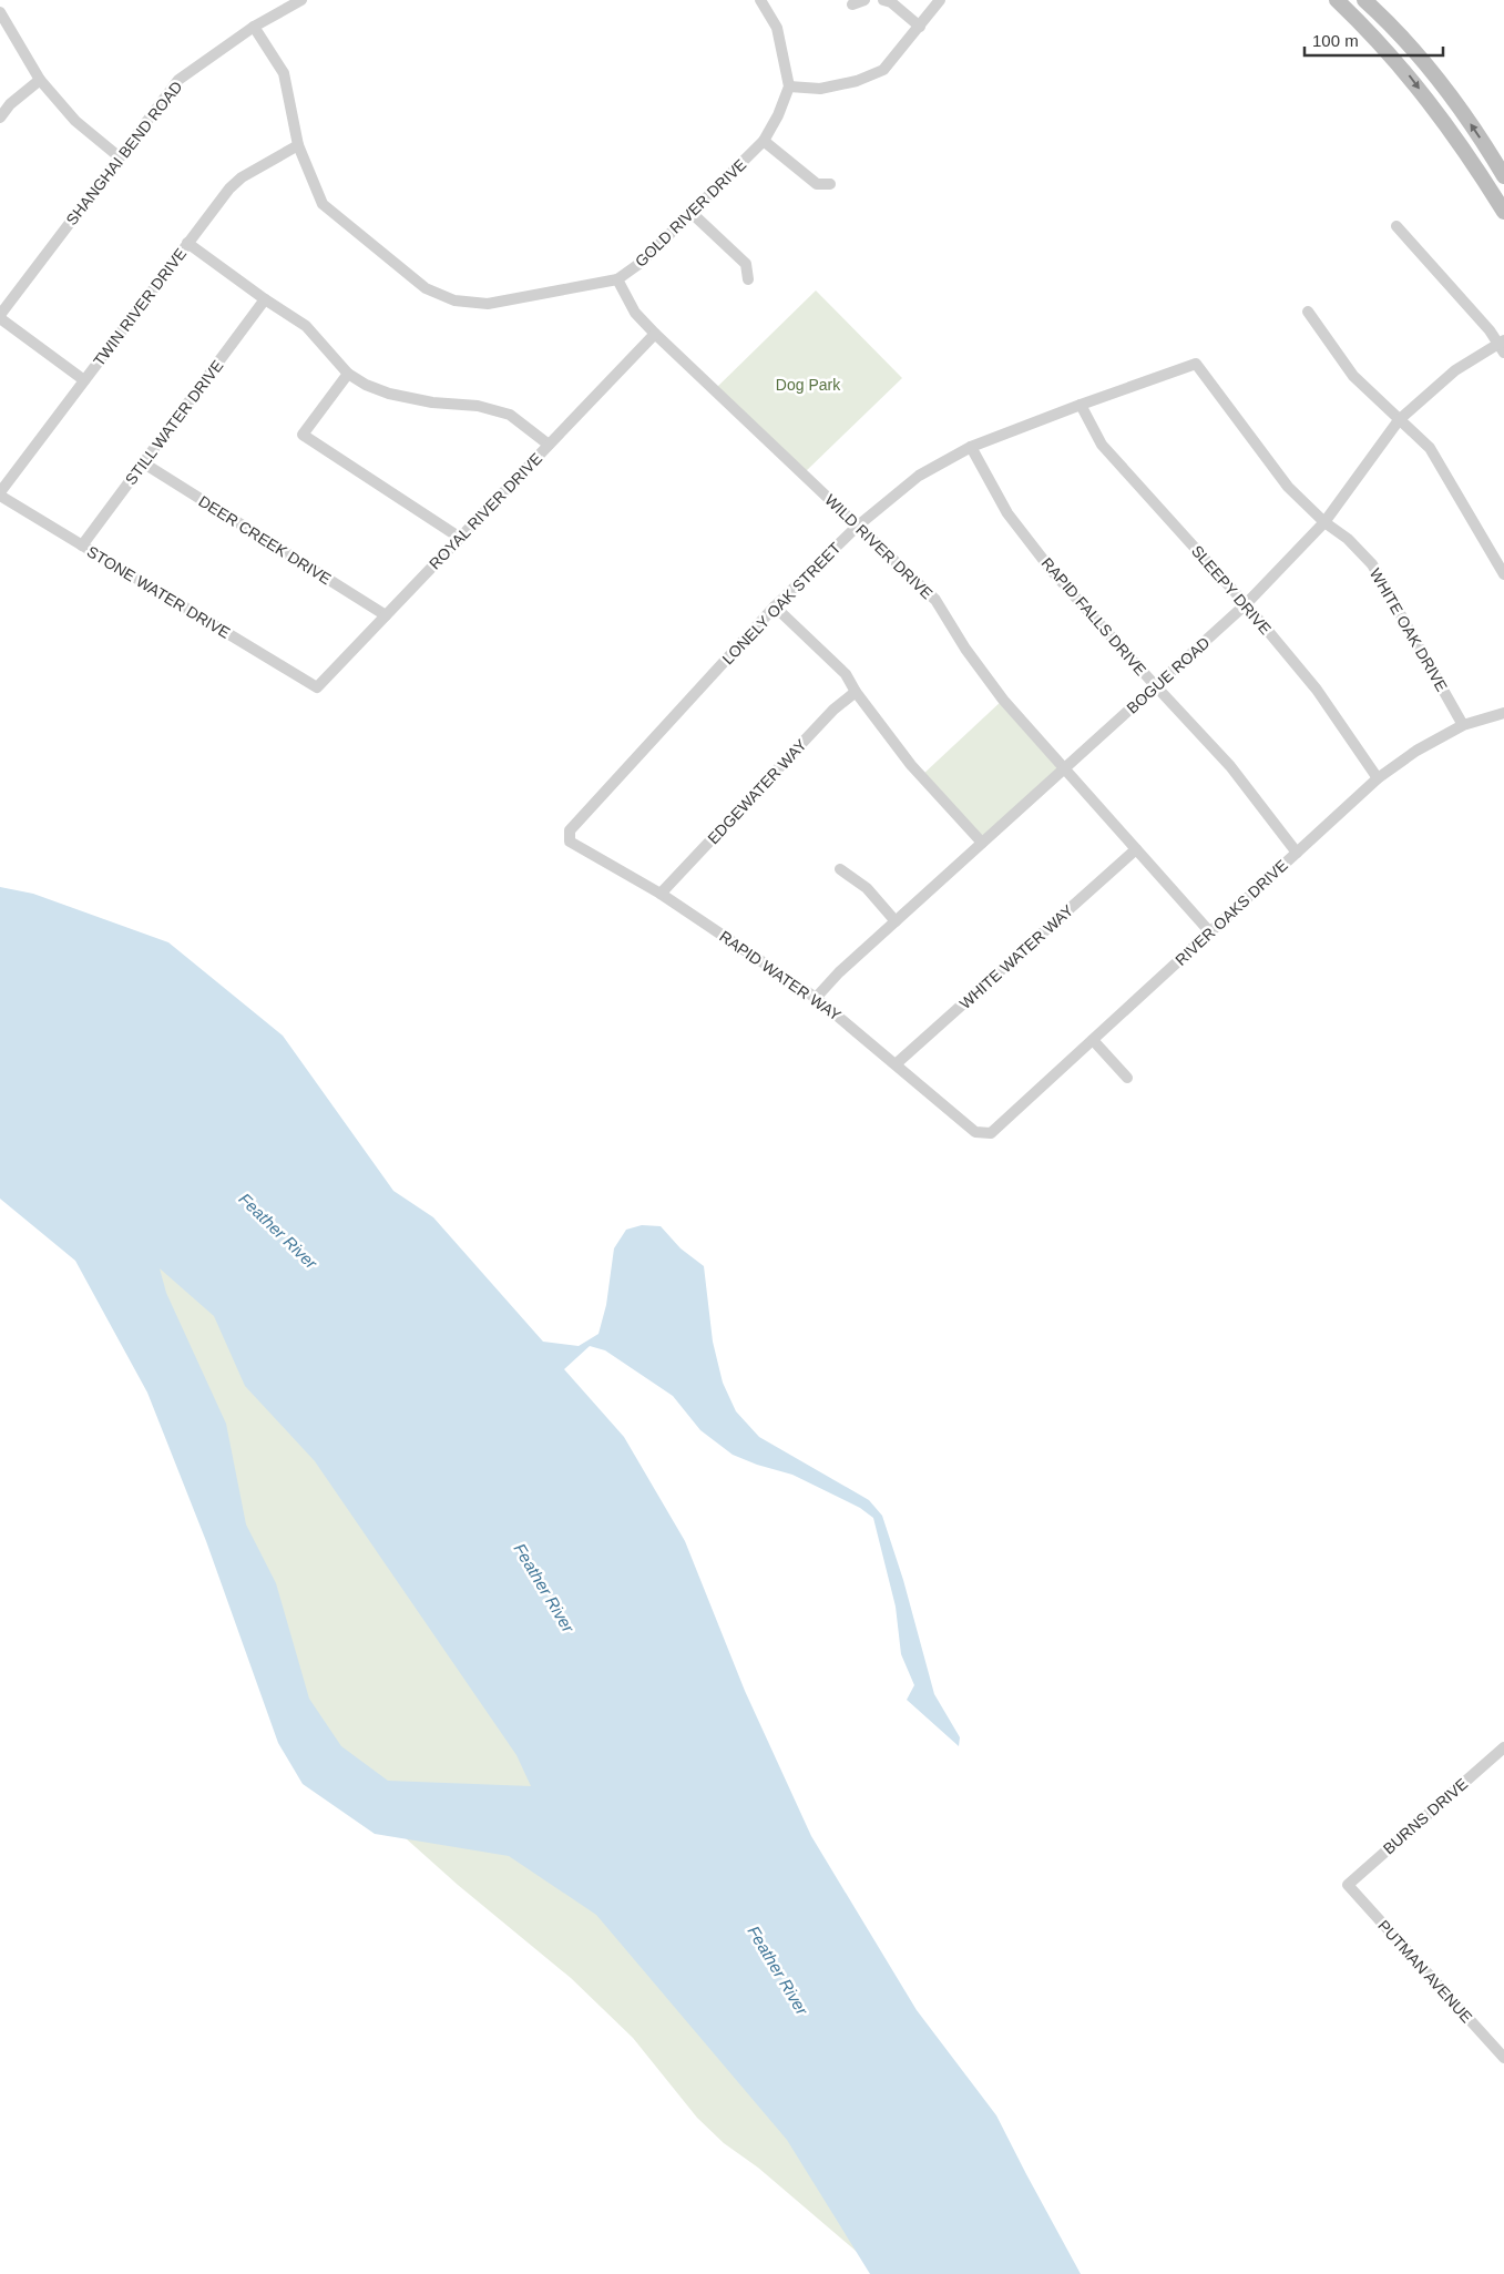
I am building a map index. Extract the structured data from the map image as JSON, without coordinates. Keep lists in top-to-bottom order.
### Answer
{
  "streets": {
    "street": [
      "SHANGHAI BEND ROAD",
      "GOLD RIVER DRIVE",
      "TWIN RIVER DRIVE",
      "STILL WATER DRIVE",
      "ROYAL RIVER DRIVE",
      "DEER CREEK DRIVE",
      "WILD RIVER DRIVE",
      "SLEEPY DRIVE",
      "STONE WATER DRIVE",
      "LONELY OAK STREET",
      "RAPID FALLS DRIVE",
      "WHITE OAK DRIVE",
      "BOGUE ROAD",
      "EDGEWATER WAY",
      "RIVER OAKS DRIVE",
      "WHITE WATER WAY",
      "RAPID WATER WAY",
      "BURNS DRIVE",
      "PUTMAN AVENUE"
    ]
  },
  "crossings": [
    ["SHANGHAI BEND ROAD", "GOLD RIVER DRIVE"],
    ["GOLD RIVER DRIVE", "TWIN RIVER DRIVE"],
    ["GOLD RIVER DRIVE", "WILD RIVER DRIVE"],
    ["TWIN RIVER DRIVE", "STONE WATER DRIVE"],
    ["STILL WATER DRIVE", "DEER CREEK DRIVE"],
    ["STILL WATER DRIVE", "STONE WATER DRIVE"],
    ["ROYAL RIVER DRIVE", "DEER CREEK DRIVE"],
    ["ROYAL RIVER DRIVE", "WILD RIVER DRIVE"],
    ["ROYAL RIVER DRIVE", "STONE WATER DRIVE"],
    ["WILD RIVER DRIVE", "LONELY OAK STREET"],
    ["WILD RIVER DRIVE", "BOGUE ROAD"],
    ["WILD RIVER DRIVE", "RIVER OAKS DRIVE"],
    ["WILD RIVER DRIVE", "WHITE WATER WAY"],
    ["SLEEPY DRIVE", "LONELY OAK STREET"],
    ["SLEEPY DRIVE", "BOGUE ROAD"],
    ["SLEEPY DRIVE", "RIVER OAKS DRIVE"],
    ["LONELY OAK STREET", "RAPID FALLS DRIVE"],
    ["LONELY OAK STREET", "WHITE OAK DRIVE"],
    ["LONELY OAK STREET", "RAPID WATER WAY"],
    ["RAPID FALLS DRIVE", "BOGUE ROAD"],
    ["RAPID FALLS DRIVE", "RIVER OAKS DRIVE"],
    ["WHITE OAK DRIVE", "BOGUE ROAD"],
    ["WHITE OAK DRIVE", "RIVER OAKS DRIVE"],
    ["BOGUE ROAD", "RAPID WATER WAY"],
    ["EDGEWATER WAY", "RAPID WATER WAY"],
    ["RIVER OAKS DRIVE", "RAPID WATER WAY"],
    ["WHITE WATER WAY", "RAPID WATER WAY"],
    ["BURNS DRIVE", "PUTMAN AVENUE"]
  ],
  "water": ["Feather River"],
  "parks": ["Dog Park"],
  "scale_bar": "100 m"
}
